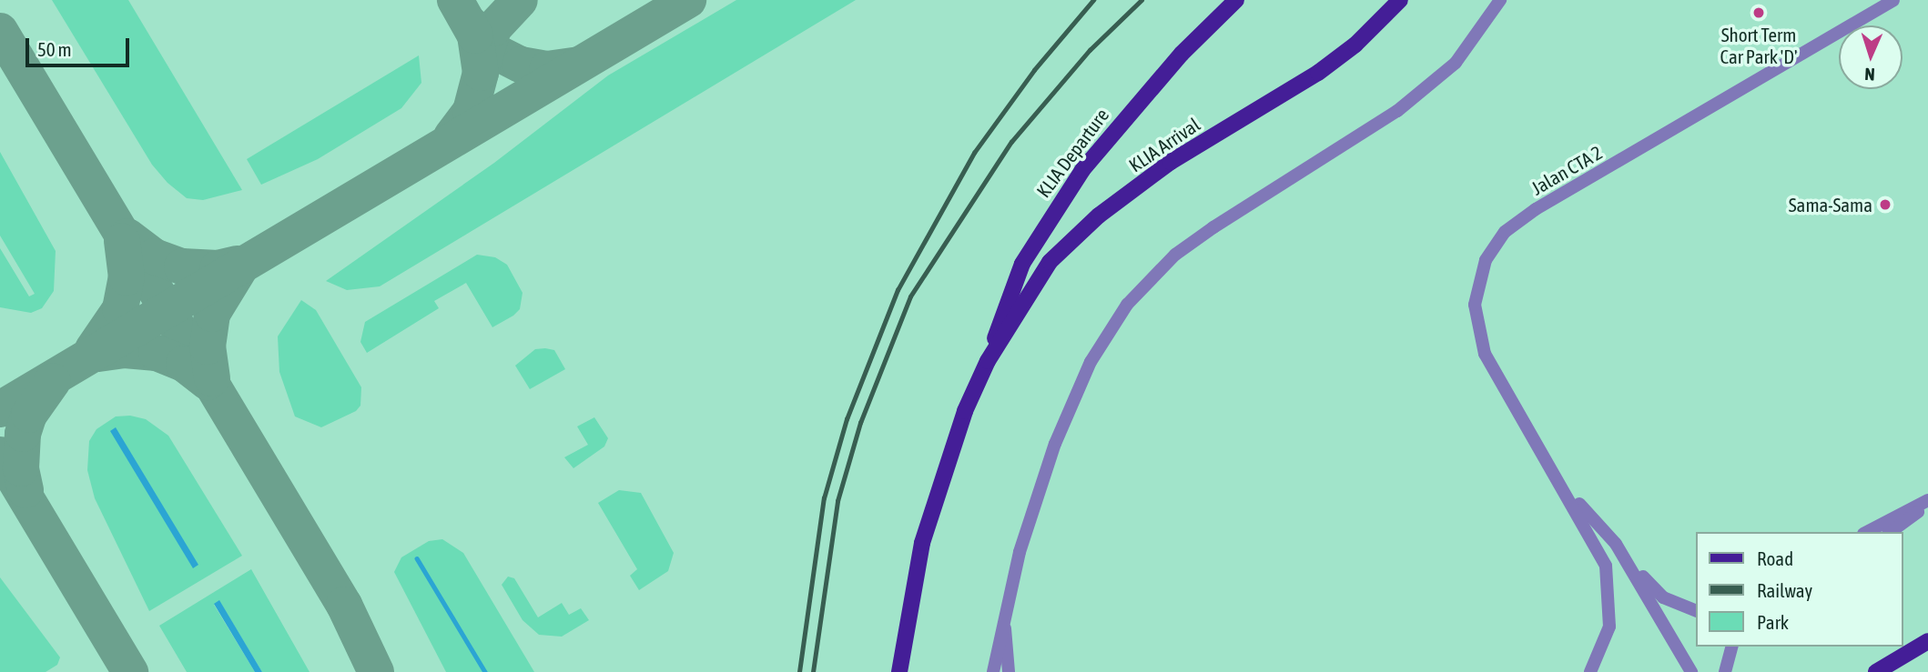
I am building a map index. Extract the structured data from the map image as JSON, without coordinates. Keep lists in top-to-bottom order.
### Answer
{
  "streets": {
    "main road": ["KLIA Arrival", "KLIA Departure"],
    "street": ["Jalan CTA 2"]
  },
  "crossings": [
    ["KLIA Arrival", "KLIA Departure"]
  ],
  "places": ["Short Term Car Park 'D'", "Sama-Sama"],
  "legend": ["Road", "Railway", "Park"],
  "scale_bar": "50 m",
  "north": "bottom"
}
